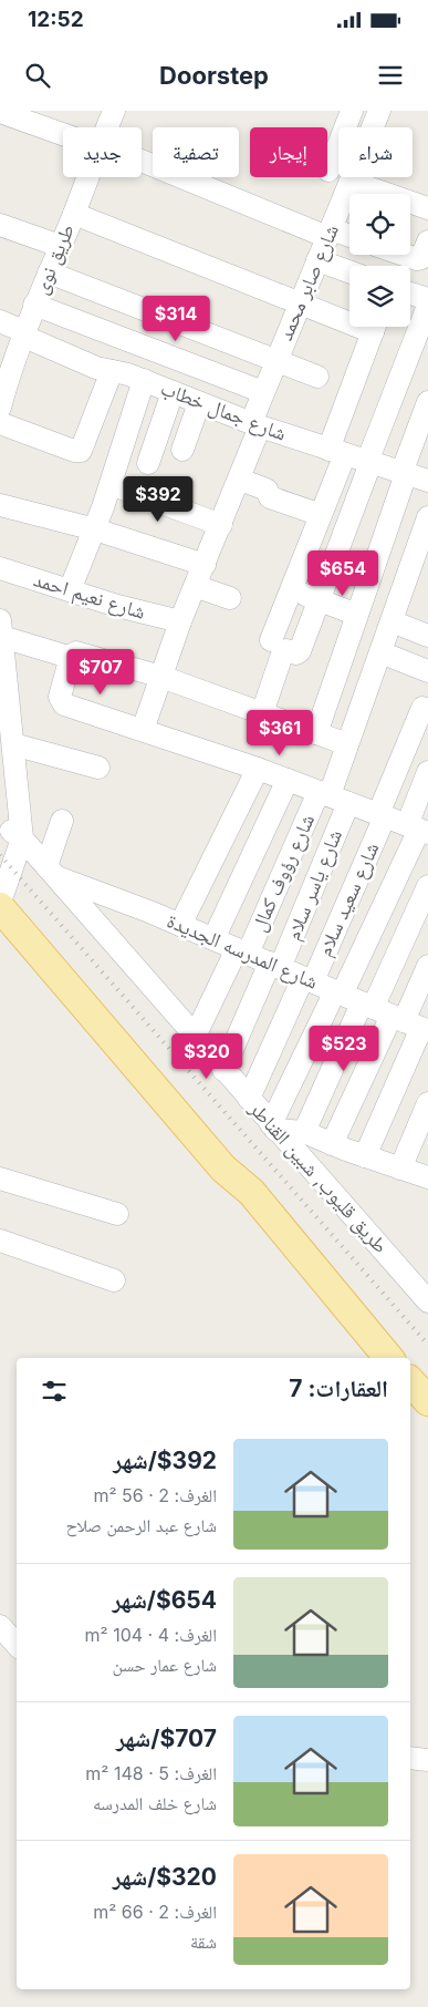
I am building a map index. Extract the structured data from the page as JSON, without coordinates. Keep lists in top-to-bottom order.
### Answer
{
  "streets": {
    "street": [
      "طريق نوى",
      "شارع صابر محمد",
      "شارع جمال خطاب",
      "شارع نعيم احمد",
      "شارع رؤوف كمال",
      "شارع ياسر سلام",
      "شارع سعيد سلام",
      "شارع المدرسه الجديدة",
      "طريق قليوب, شبين القناطر"
    ]
  },
  "crossings": [
    ["طريق نوى", "شارع جمال خطاب"],
    ["شارع صابر محمد", "شارع جمال خطاب"],
    ["شارع صابر محمد", "شارع نعيم احمد"],
    ["شارع رؤوف كمال", "شارع ياسر سلام"],
    ["شارع رؤوف كمال", "شارع المدرسه الجديدة"],
    ["شارع رؤوف كمال", "طريق قليوب, شبين القناطر"],
    ["شارع ياسر سلام", "شارع المدرسه الجديدة"],
    ["شارع ياسر سلام", "طريق قليوب, شبين القناطر"],
    ["شارع سعيد سلام", "شارع المدرسه الجديدة"],
    ["شارع سعيد سلام", "طريق قليوب, شبين القناطر"],
    ["شارع المدرسه الجديدة", "طريق قليوب, شبين القناطر"]
  ],
  "page": {
    "status": "12:52",
    "header": "Doorstep",
    "chip": [
      "شراء",
      "إيجار",
      "تصفية",
      "جديد"
    ],
    "price": [
      "$314",
      "$392",
      "$654",
      "$707",
      "$361",
      "$523",
      "$320"
    ],
    "heading": "العقارات: 7",
    "list": [
      {
        "name": "$392/شهر",
        "note": "الغرف: 2 · 56 m² · شارع عبد الرحمن صلاح"
      },
      {
        "name": "$654/شهر",
        "note": "الغرف: 4 · 104 m² · شارع عمار حسن"
      },
      {
        "name": "$707/شهر",
        "note": "الغرف: 5 · 148 m² · شارع خلف المدرسه"
      },
      {
        "name": "$320/شهر",
        "note": "الغرف: 2 · 66 m² · شقة"
      }
    ]
  }
}
